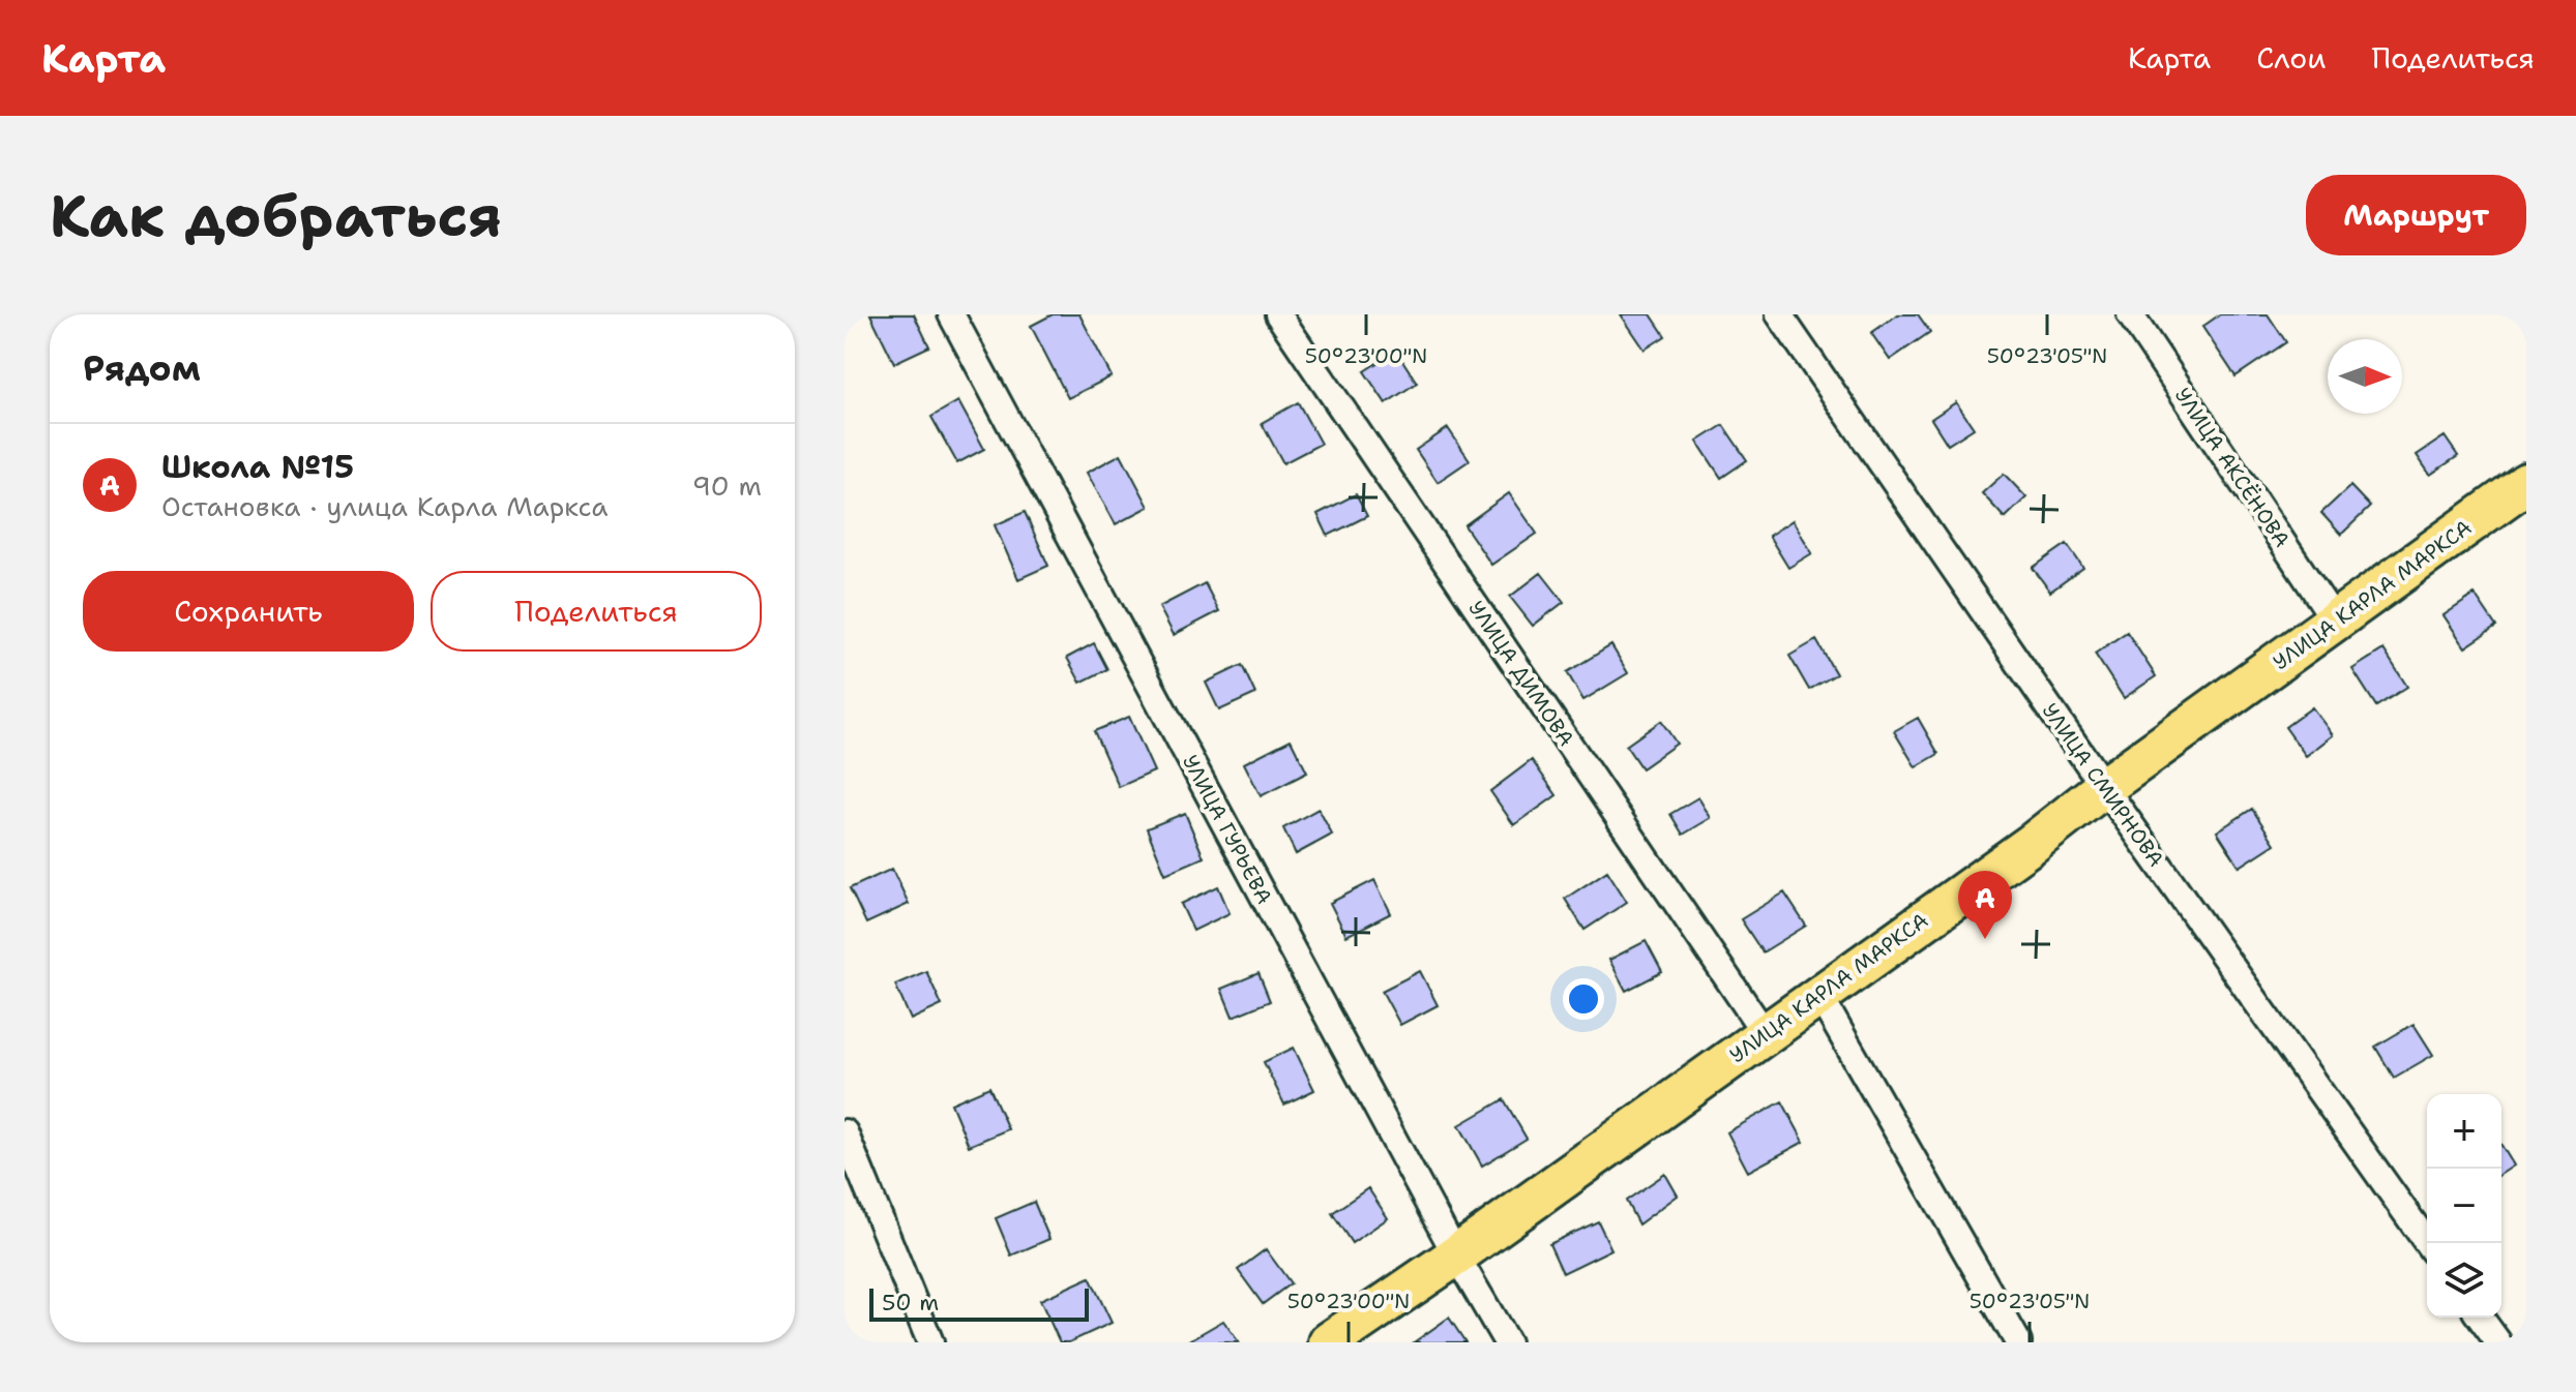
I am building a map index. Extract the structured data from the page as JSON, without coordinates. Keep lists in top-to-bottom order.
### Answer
{
  "streets": {
    "highway": ["УЛИЦА КАРЛА МАРКСА"],
    "street": [
      "УЛИЦА АКСЁНОВА",
      "УЛИЦА ДИМОВА",
      "УЛИЦА СМИРНОВА",
      "УЛИЦА ГУРЬЕВА"
    ]
  },
  "crossings": [
    ["УЛИЦА АКСЁНОВА", "УЛИЦА КАРЛА МАРКСА"],
    ["УЛИЦА КАРЛА МАРКСА", "УЛИЦА ДИМОВА"],
    ["УЛИЦА КАРЛА МАРКСА", "УЛИЦА СМИРНОВА"],
    ["УЛИЦА КАРЛА МАРКСА", "УЛИЦА ГУРЬЕВА"]
  ],
  "scale_bar": "50 m",
  "north": "right",
  "page": {
    "header": "Карта",
    "nav": ["Карта", "Слои", "Поделиться"],
    "buttons": [
      "Маршрут",
      ["Сохранить", "Поделиться"]
    ],
    "title": "Как добраться",
    "heading": "Рядом",
    "list": [
      {
        "mark": "A",
        "name": "Школа №15",
        "note": "Остановка · улица Карла Маркса",
        "value": "90 m"
      }
    ],
    "pins": "A",
    "map_buttons": ["+", "−"],
    "scale": "50 m"
  },
  "coordinates": ["50°23'00\"N", "50°23'05\"N"]
}
